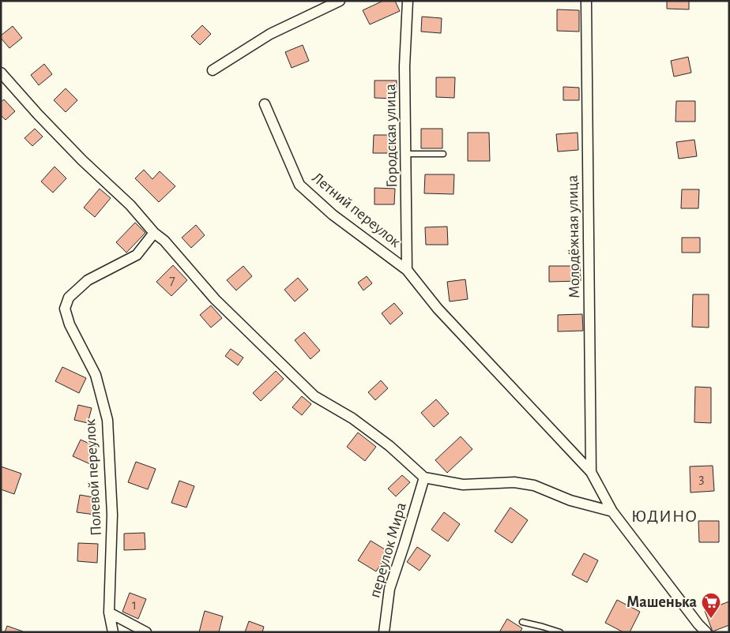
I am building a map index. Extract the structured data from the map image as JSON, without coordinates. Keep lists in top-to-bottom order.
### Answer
{
  "streets": {
    "street": [
      "Городская улица",
      "Летний переулок",
      "Молодёжная улица",
      "Полевой переулок",
      "переулок Мира"
    ]
  },
  "crossings": [
    ["Городская улица", "Летний переулок"],
    ["Летний переулок", "Молодёжная улица"]
  ],
  "districts": ["ЮДИНО"],
  "places": {
    "supermarket": ["Машенька"]
  },
  "house_numbers": ["7", "3", "1"]
}
